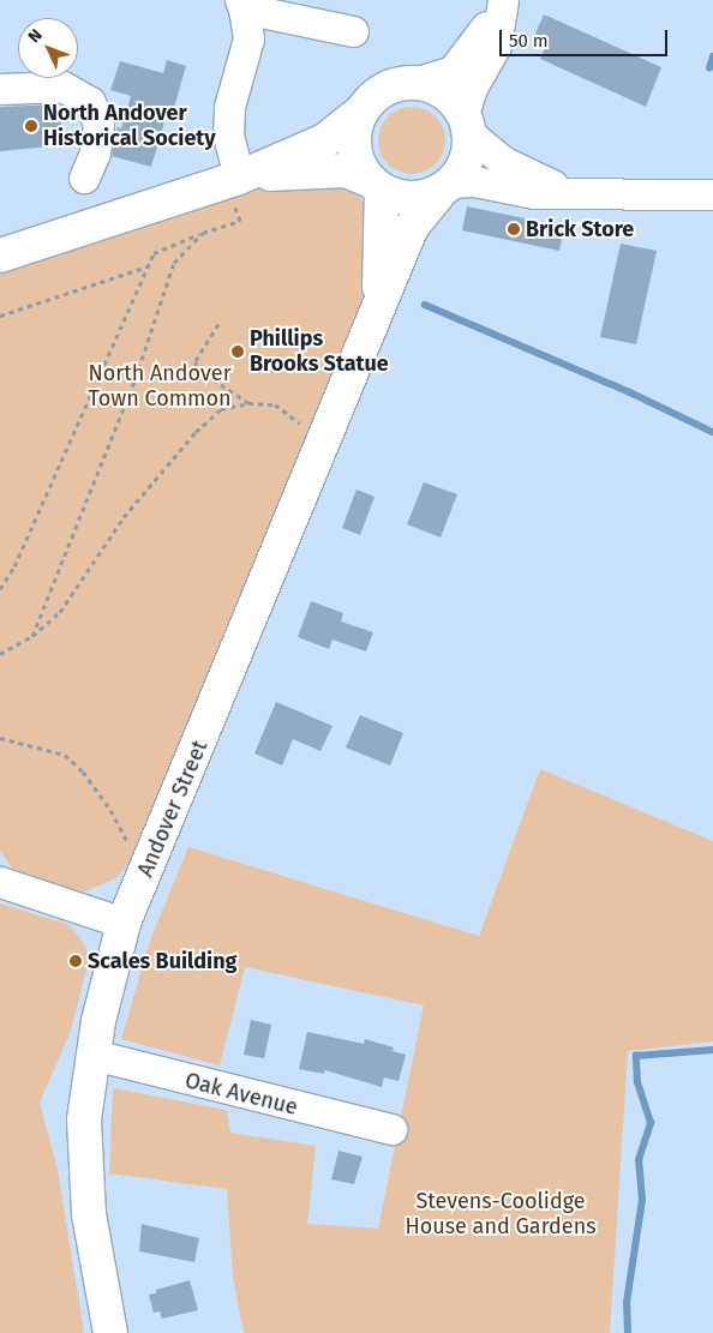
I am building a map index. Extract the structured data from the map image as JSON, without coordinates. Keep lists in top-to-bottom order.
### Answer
{
  "streets": {
    "main road": ["Andover Street"],
    "street": ["Oak Avenue"]
  },
  "crossings": [
    ["Andover Street", "Oak Avenue"]
  ],
  "parks": ["North Andover Town Common", "Stevens-Coolidge House and Gardens"],
  "places": [
    "North Andover Historical Society",
    "Brick Store",
    "Phillips Brooks Statue",
    "Scales Building"
  ],
  "scale_bar": "50 m",
  "north": "top left"
}
